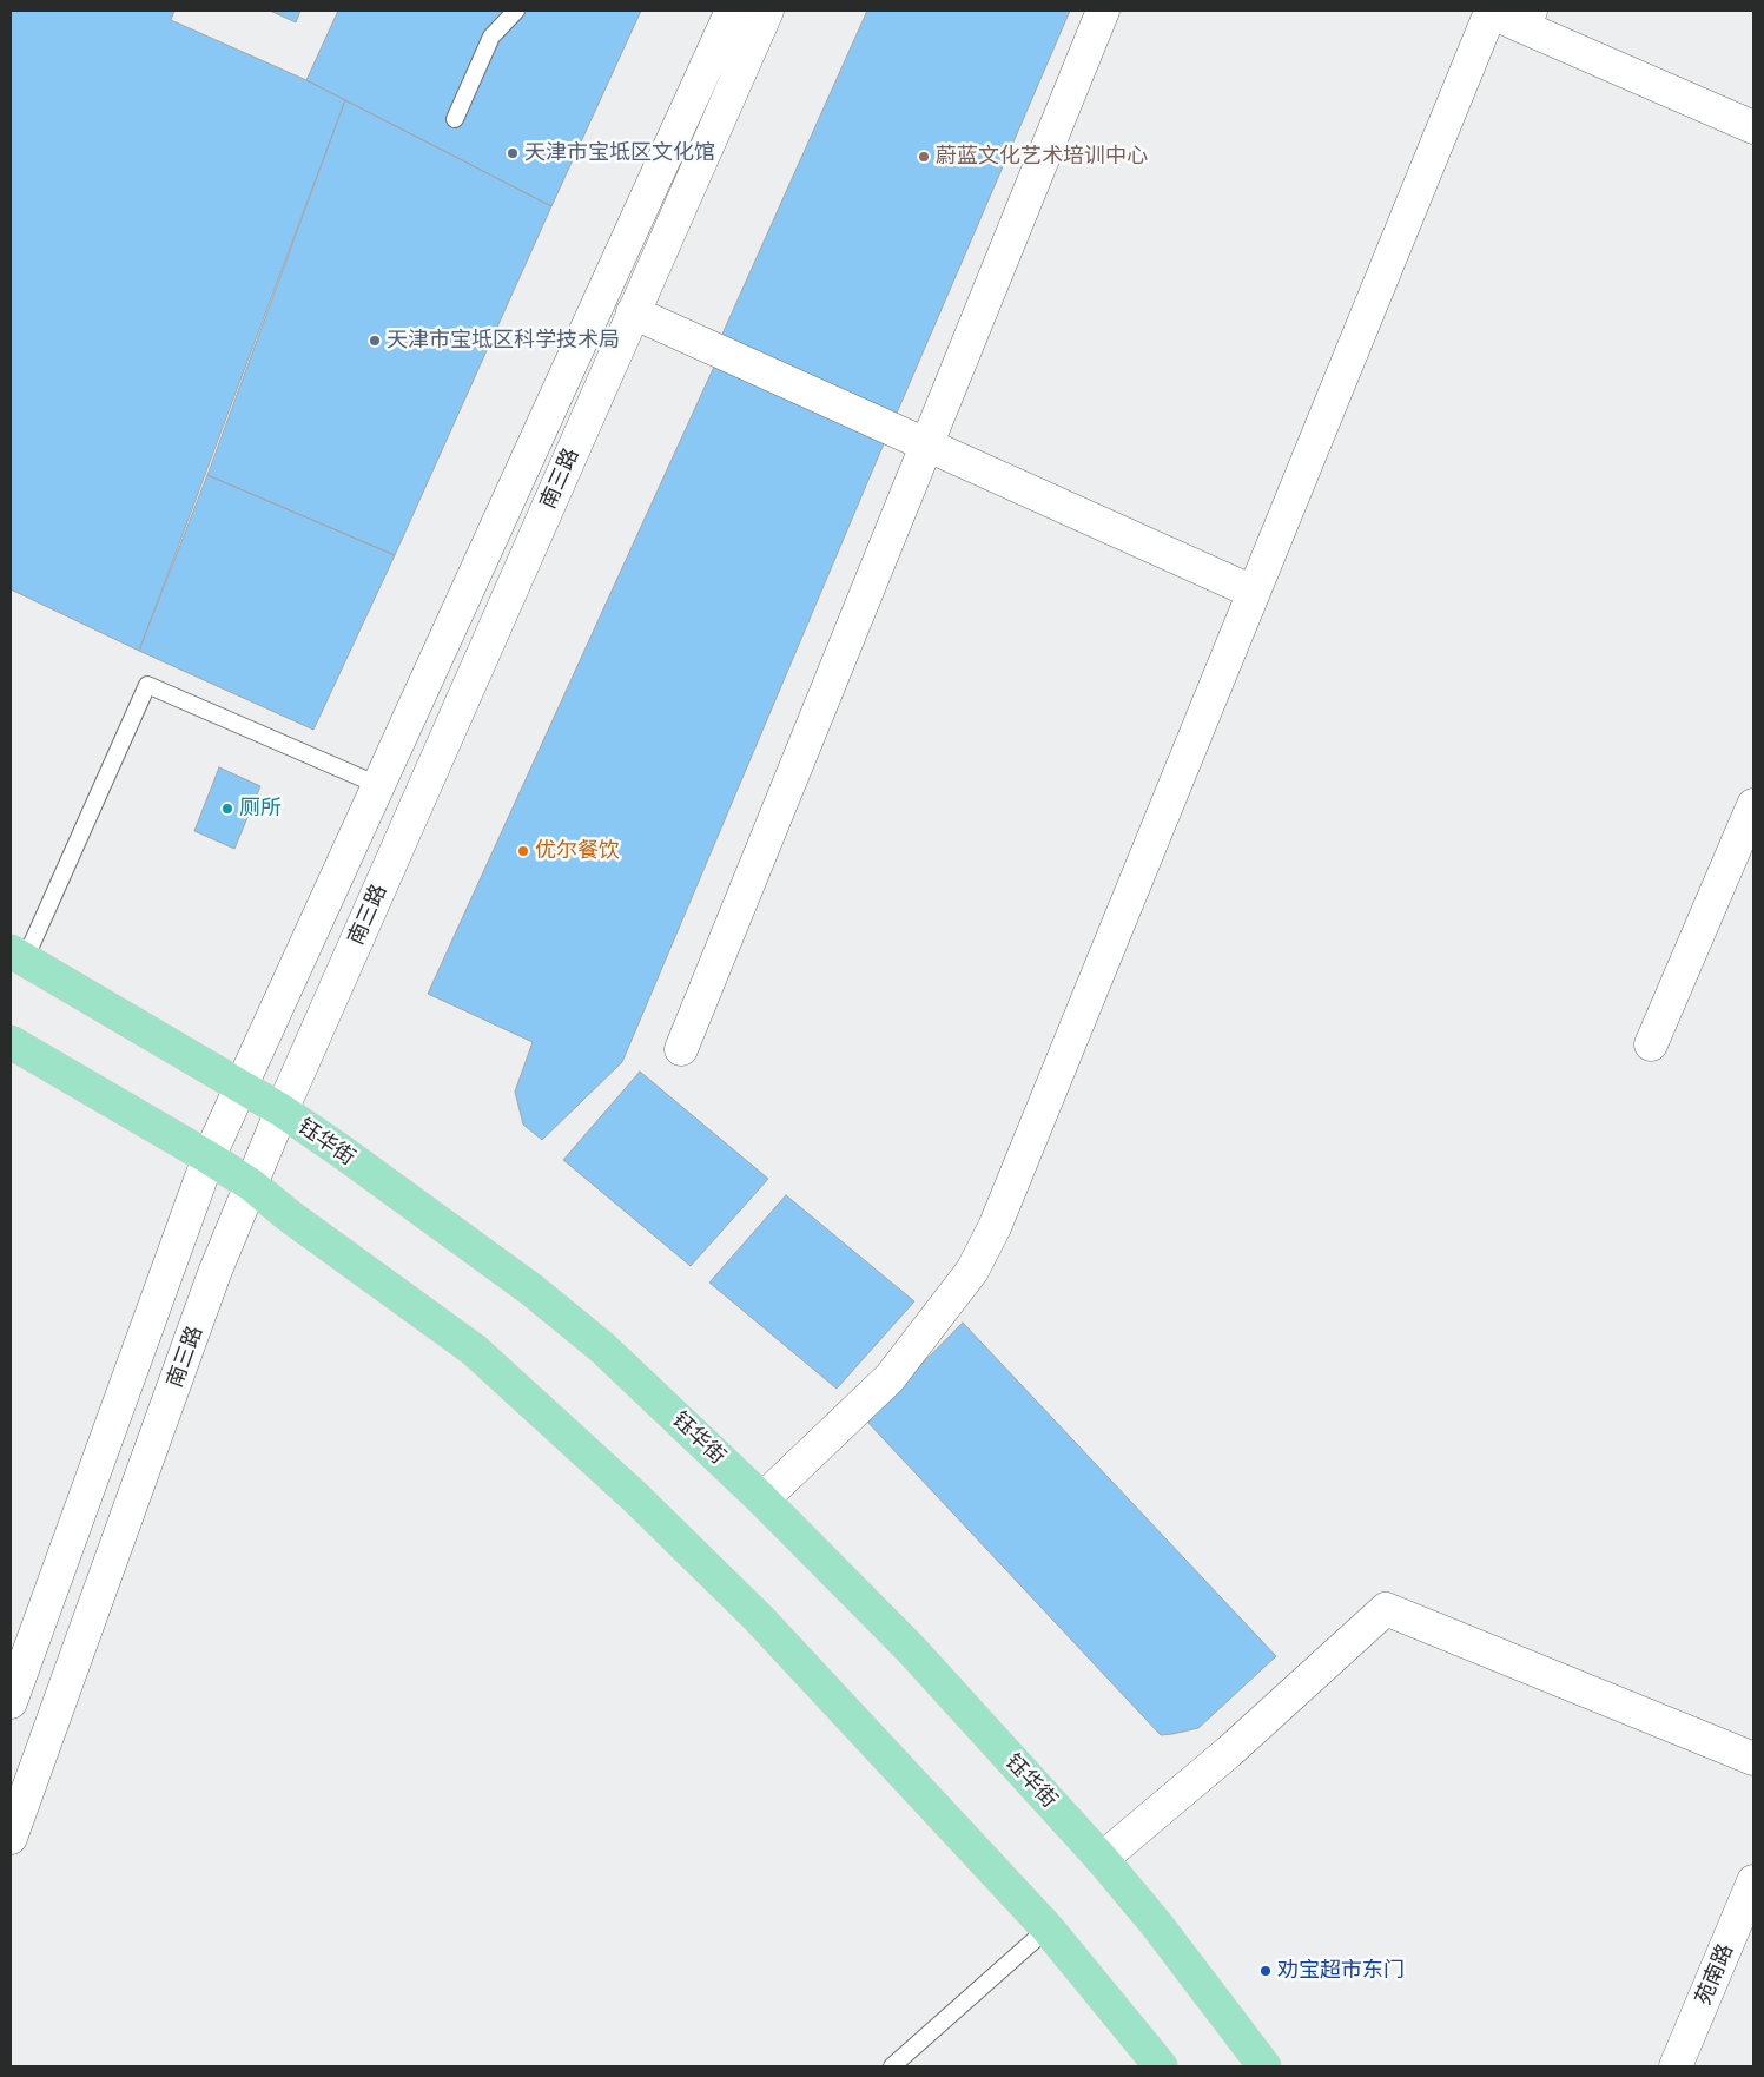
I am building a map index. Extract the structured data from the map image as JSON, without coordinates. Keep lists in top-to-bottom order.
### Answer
{
  "streets": {
    "main road": ["钰华街"],
    "street": ["南三路", "苑南路"]
  },
  "crossings": [
    ["南三路", "钰华街"]
  ],
  "places": [
    "天津市宝坻区文化馆",
    "蔚蓝文化艺术培训中心",
    "天津市宝坻区科学技术局",
    "厕所",
    "优尔餐饮",
    "劝宝超市东门"
  ]
}
